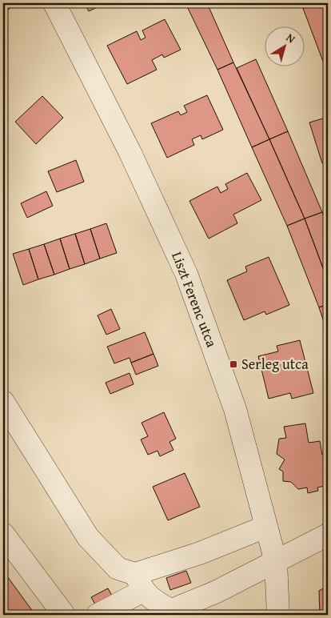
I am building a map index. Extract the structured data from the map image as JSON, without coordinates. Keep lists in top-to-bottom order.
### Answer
{
  "streets": {
    "street": ["Liszt Ferenc utca"]
  },
  "places": {
    "transit": ["Serleg utca"]
  },
  "north": "top right"
}
